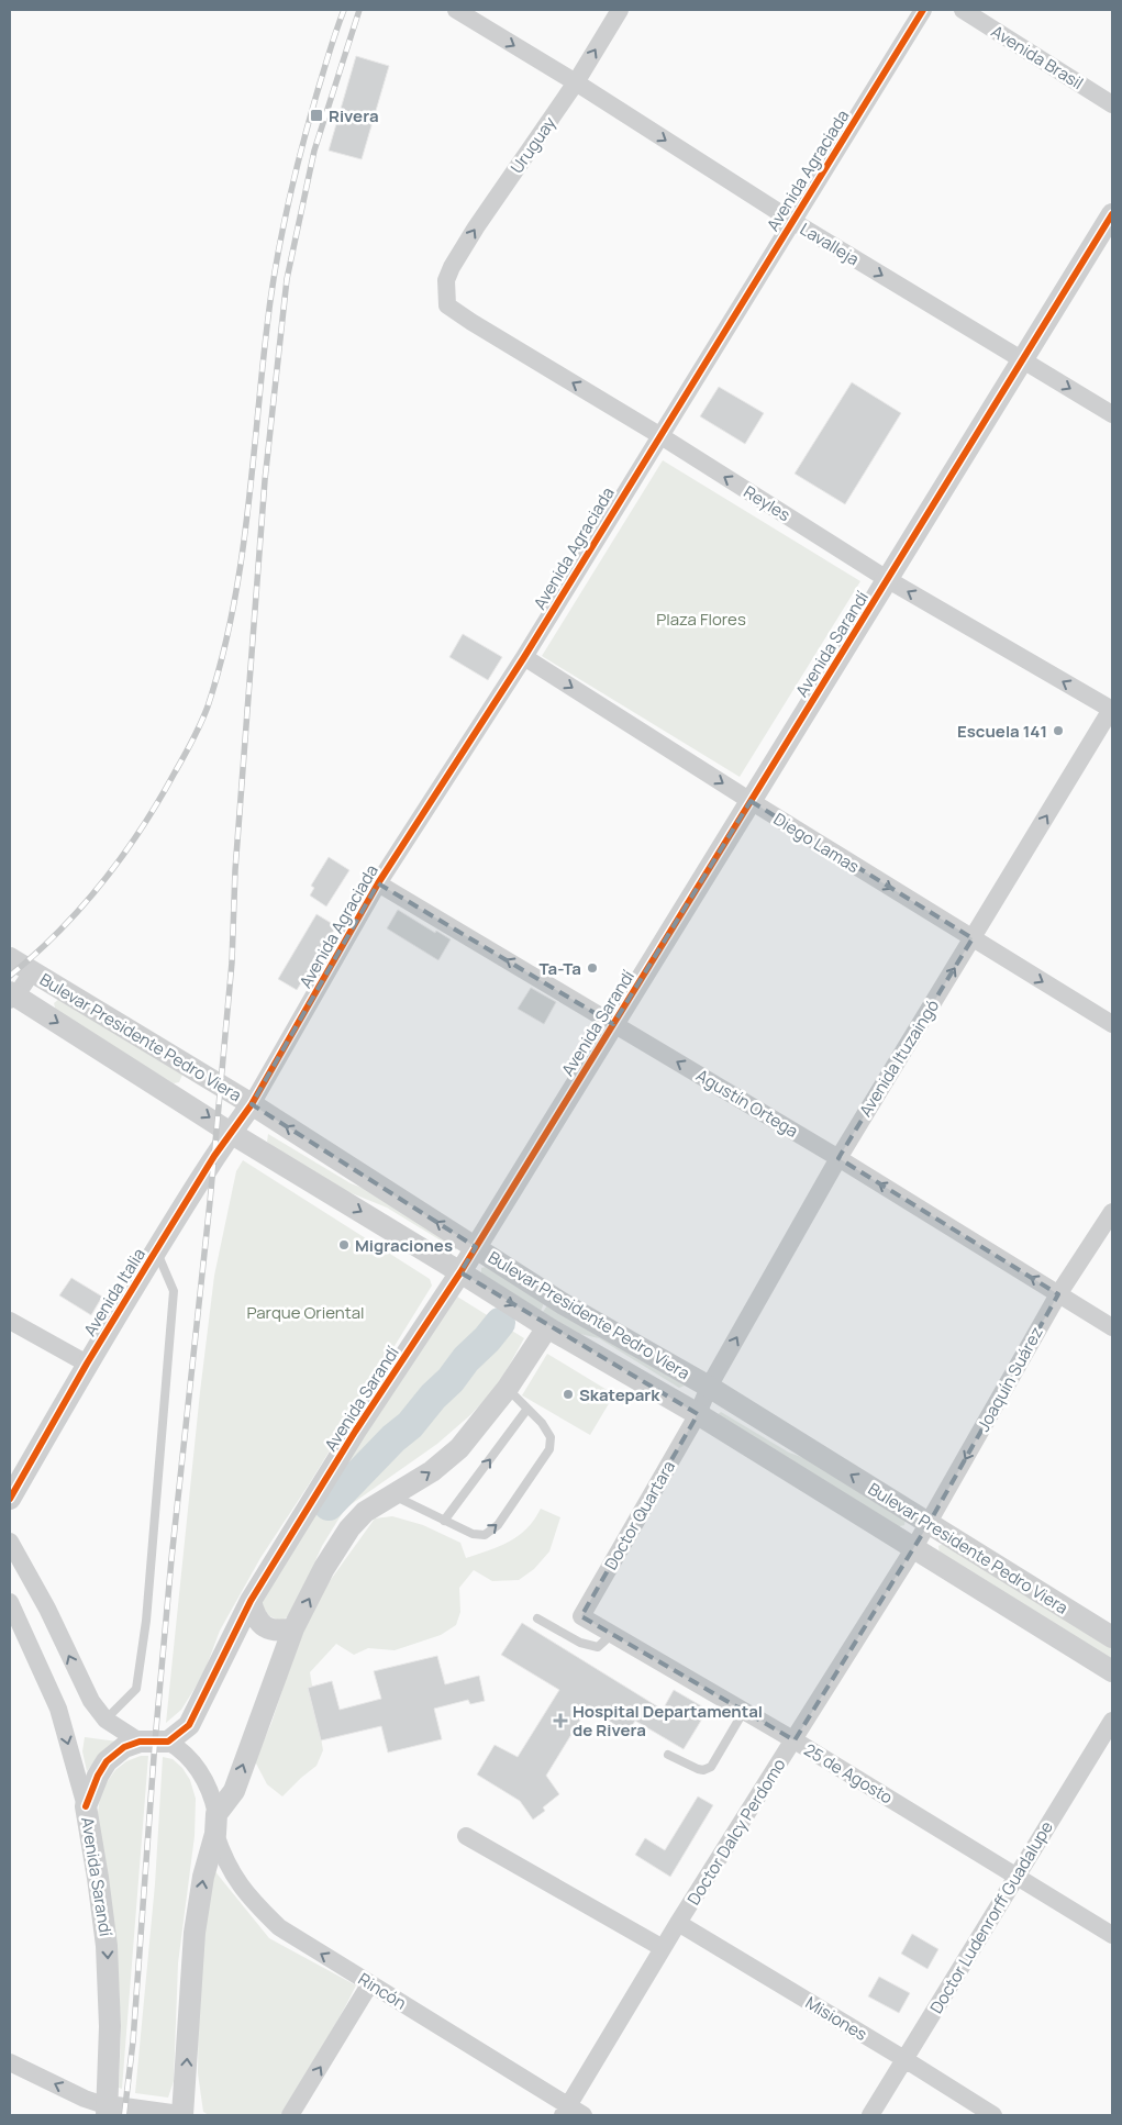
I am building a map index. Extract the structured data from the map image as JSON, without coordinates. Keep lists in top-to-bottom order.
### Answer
{
  "streets": {
    "street": [
      "Avenida Brasil",
      "Uruguay",
      "Avenida Agraciada",
      "Lavalleja",
      "Reyles",
      "Avenida Sarandí",
      "Diego Lamas",
      "Bulevar Presidente Pedro Viera",
      "Avenida Ituzaingó",
      "Agustín Ortega",
      "Avenida Italia",
      "Joaquín Suárez",
      "Doctor Quartara",
      "25 de Agosto",
      "Doctor Dalcy Perdomo",
      "Doctor Ludenrorff Guadalupe",
      "Rincón",
      "Misiones"
    ]
  },
  "crossings": [
    ["Uruguay", "Lavalleja"],
    ["Uruguay", "Reyles"],
    ["Avenida Agraciada", "Lavalleja"],
    ["Avenida Agraciada", "Reyles"],
    ["Avenida Agraciada", "Diego Lamas"],
    ["Avenida Agraciada", "Bulevar Presidente Pedro Viera"],
    ["Avenida Agraciada", "Agustín Ortega"],
    ["Avenida Agraciada", "Avenida Italia"],
    ["Lavalleja", "Avenida Sarandí"],
    ["Reyles", "Avenida Sarandí"],
    ["Reyles", "Avenida Ituzaingó"],
    ["Avenida Sarandí", "Diego Lamas"],
    ["Avenida Sarandí", "Bulevar Presidente Pedro Viera"],
    ["Avenida Sarandí", "Agustín Ortega"],
    ["Avenida Sarandí", "Rincón"],
    ["Diego Lamas", "Avenida Ituzaingó"],
    ["Bulevar Presidente Pedro Viera", "Avenida Ituzaingó"],
    ["Bulevar Presidente Pedro Viera", "Avenida Italia"],
    ["Bulevar Presidente Pedro Viera", "Joaquín Suárez"],
    ["Bulevar Presidente Pedro Viera", "Doctor Quartara"],
    ["Bulevar Presidente Pedro Viera", "Doctor Dalcy Perdomo"],
    ["Avenida Ituzaingó", "Agustín Ortega"],
    ["Avenida Ituzaingó", "Doctor Quartara"],
    ["Agustín Ortega", "Joaquín Suárez"],
    ["Joaquín Suárez", "Doctor Dalcy Perdomo"],
    ["Doctor Quartara", "25 de Agosto"],
    ["25 de Agosto", "Doctor Dalcy Perdomo"],
    ["25 de Agosto", "Doctor Ludenrorff Guadalupe"],
    ["Doctor Dalcy Perdomo", "Rincón"],
    ["Doctor Dalcy Perdomo", "Misiones"],
    ["Doctor Ludenrorff Guadalupe", "Misiones"]
  ],
  "one_way": [
    "Uruguay",
    "Lavalleja",
    "Reyles",
    "Diego Lamas",
    "Avenida Ituzaingó",
    "Agustín Ortega",
    "Joaquín Suárez",
    "Rincón"
  ],
  "parks": ["Plaza Flores", "Parque Oriental"],
  "places": {
    "transit": ["Rivera"],
    "other": [
      "Escuela 141",
      "Ta-Ta",
      "Migraciones",
      "Skatepark"
    ],
    "health": ["Hospital Departamental de Rivera"]
  }
}
